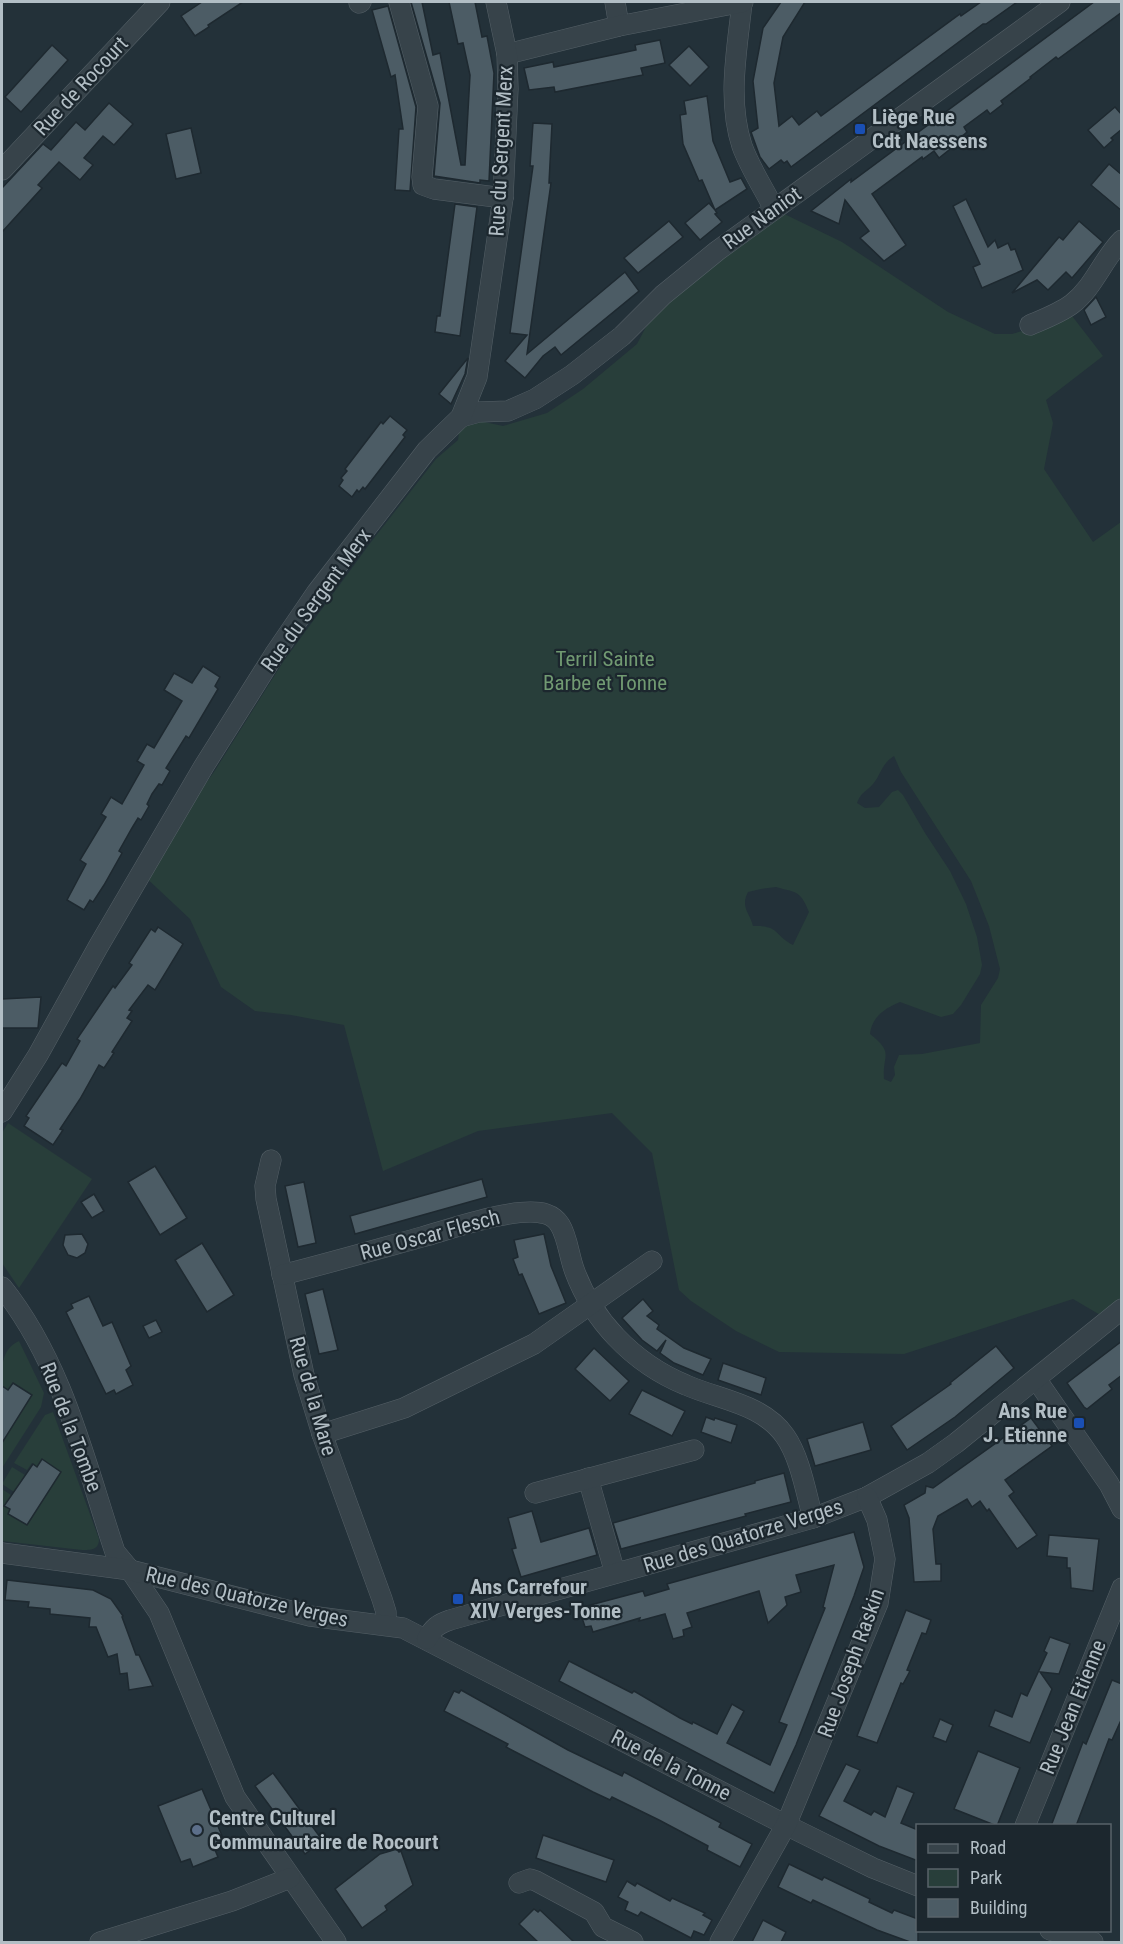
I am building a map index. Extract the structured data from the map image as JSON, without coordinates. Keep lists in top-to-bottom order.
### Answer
{
  "streets": {
    "street": [
      "Rue de Rocourt",
      "Rue du Sergent Merx",
      "Rue Naniot",
      "Rue Oscar Flesch",
      "Rue de la Mare",
      "Rue de la Tombe",
      "Rue des Quatorze Verges",
      "Rue Joseph Raskin",
      "Rue Jean Etienne",
      "Rue de la Tonne"
    ]
  },
  "crossings": [
    ["Rue du Sergent Merx", "Rue Naniot"],
    ["Rue Oscar Flesch", "Rue de la Mare"],
    ["Rue Oscar Flesch", "Rue des Quatorze Verges"],
    ["Rue de la Mare", "Rue des Quatorze Verges"],
    ["Rue de la Tombe", "Rue des Quatorze Verges"],
    ["Rue des Quatorze Verges", "Rue Joseph Raskin"],
    ["Rue des Quatorze Verges", "Rue de la Tonne"],
    ["Rue Joseph Raskin", "Rue de la Tonne"]
  ],
  "parks": ["Terril Sainte Barbe et Tonne"],
  "places": {
    "transit": ["Liège Rue Cdt Naessens", "Ans Rue J. Etienne", "Ans Carrefour XIV Verges-Tonne"],
    "other": ["Centre Culturel Communautaire de Rocourt"]
  },
  "legend": ["Road", "Park", "Building"]
}
